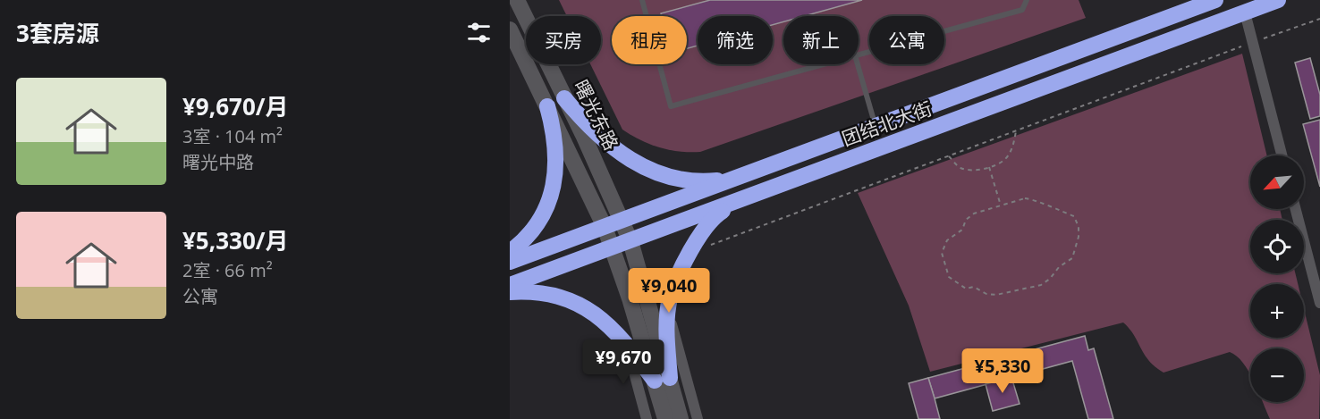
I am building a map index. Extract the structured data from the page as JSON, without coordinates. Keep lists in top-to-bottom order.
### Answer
{
  "streets": {
    "highway": ["团结北大街"],
    "main road": ["曙光东路"]
  },
  "crossings": [
    ["曙光东路", "团结北大街"]
  ],
  "north": "bottom left",
  "page": {
    "heading": "3套房源",
    "chip": [
      "买房",
      "租房",
      "筛选",
      "新上",
      "公寓"
    ],
    "list": [
      {
        "name": "¥9,670/月",
        "note": "3室 · 104 m² · 曙光中路"
      },
      {
        "name": "¥5,330/月",
        "note": "2室 · 66 m² · 公寓"
      }
    ],
    "map_buttons": ["+", "−"],
    "price": ["¥9,040", "¥9,670", "¥5,330"]
  }
}
